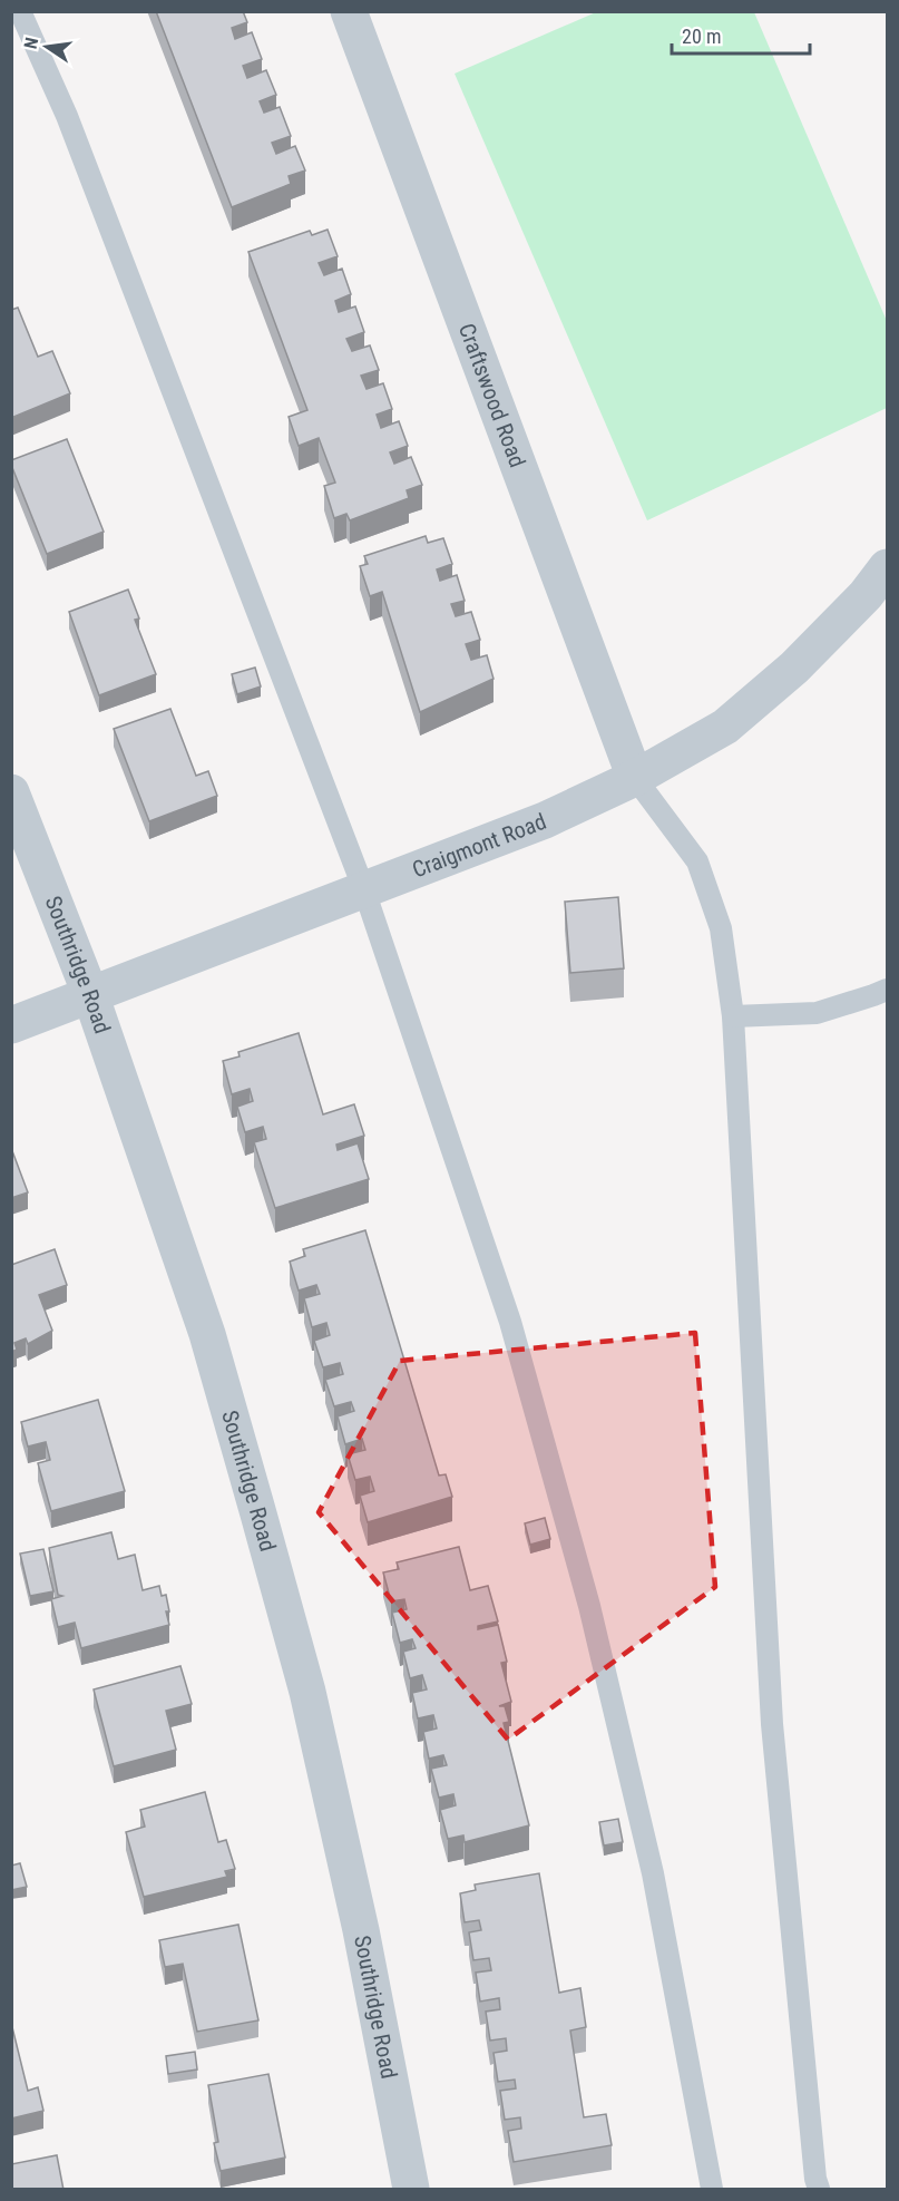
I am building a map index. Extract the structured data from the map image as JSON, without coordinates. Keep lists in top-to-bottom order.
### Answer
{
  "streets": {
    "street": ["Craftswood Road", "Craigmont Road", "Southridge Road"]
  },
  "crossings": [
    ["Craftswood Road", "Craigmont Road"],
    ["Craigmont Road", "Southridge Road"]
  ],
  "scale_bar": "20 m",
  "north": "left"
}
